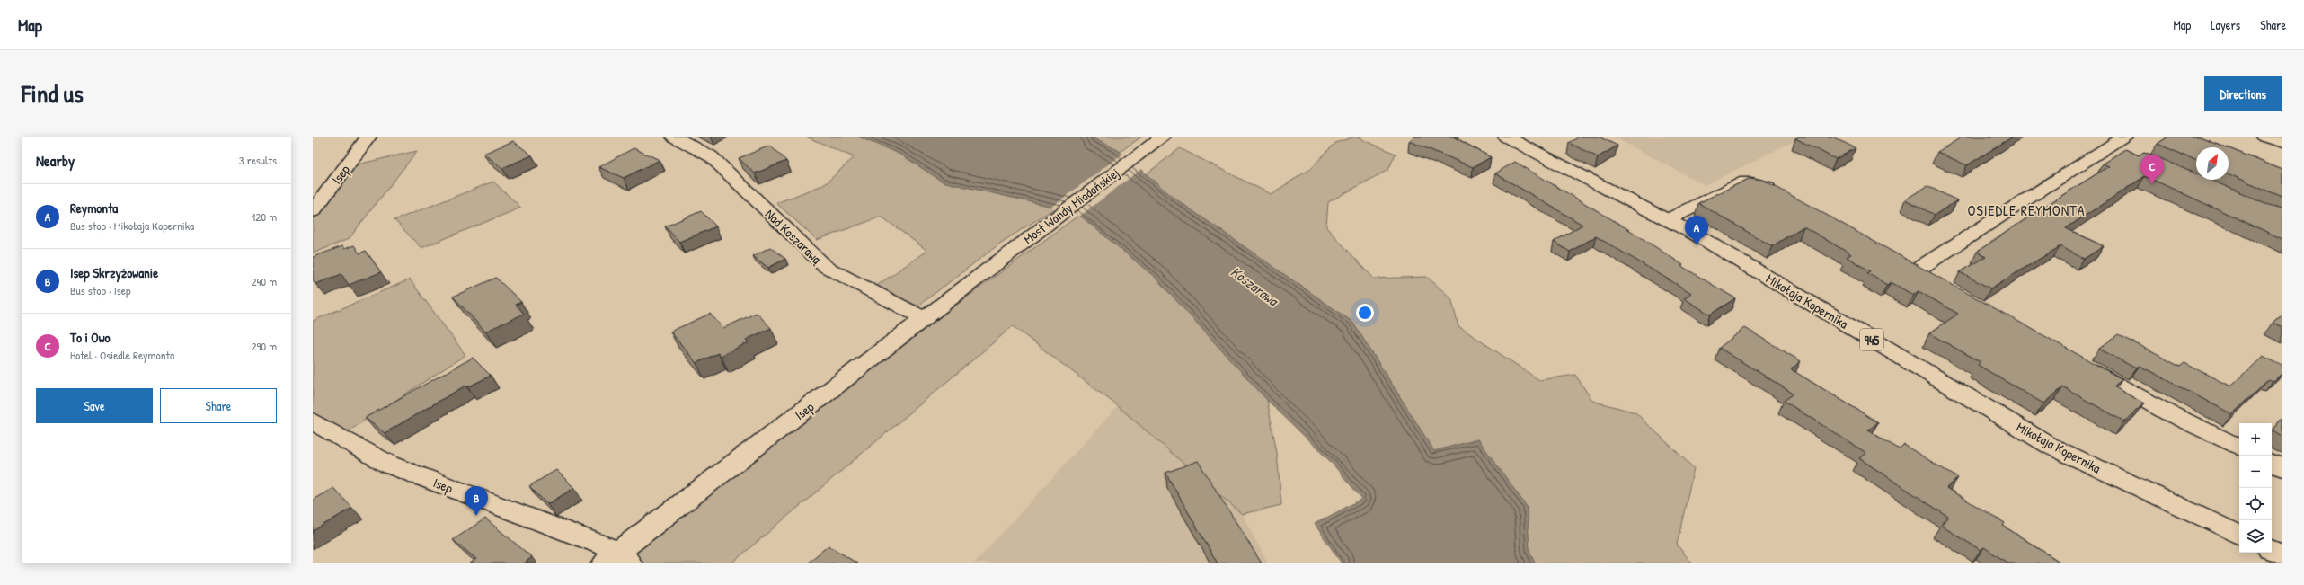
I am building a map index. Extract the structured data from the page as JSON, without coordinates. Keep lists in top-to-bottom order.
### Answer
{
  "streets": {
    "street": [
      "Isep",
      "Most Wandy Miodońskiej",
      "Nad Koszarawą",
      "Mikołaja Kopernika",
      "945"
    ]
  },
  "crossings": [
    ["Isep", "Most Wandy Miodońskiej"],
    ["Isep", "Nad Koszarawą"]
  ],
  "districts": ["OSIEDLE REYMONTA"],
  "water": ["Koszarawa"],
  "north": "top right",
  "page": {
    "header": "Map",
    "nav": ["Map", "Layers", "Share"],
    "title": "Find us",
    "buttons": [
      "Directions",
      ["Save", "Share"]
    ],
    "heading": ["Nearby", "3 results"],
    "pins": ["C", "A", "B"],
    "list": [
      {
        "mark": "A",
        "name": "Reymonta",
        "note": "Bus stop · Mikołaja Kopernika",
        "value": "120 m"
      },
      {
        "mark": "B",
        "name": "Isep Skrzyżowanie",
        "note": "Bus stop · Isep",
        "value": "240 m"
      },
      {
        "mark": "C",
        "name": "To i Owo",
        "note": "Hotel · Osiedle Reymonta",
        "value": "290 m"
      }
    ],
    "map_buttons": ["+", "−"]
  }
}
